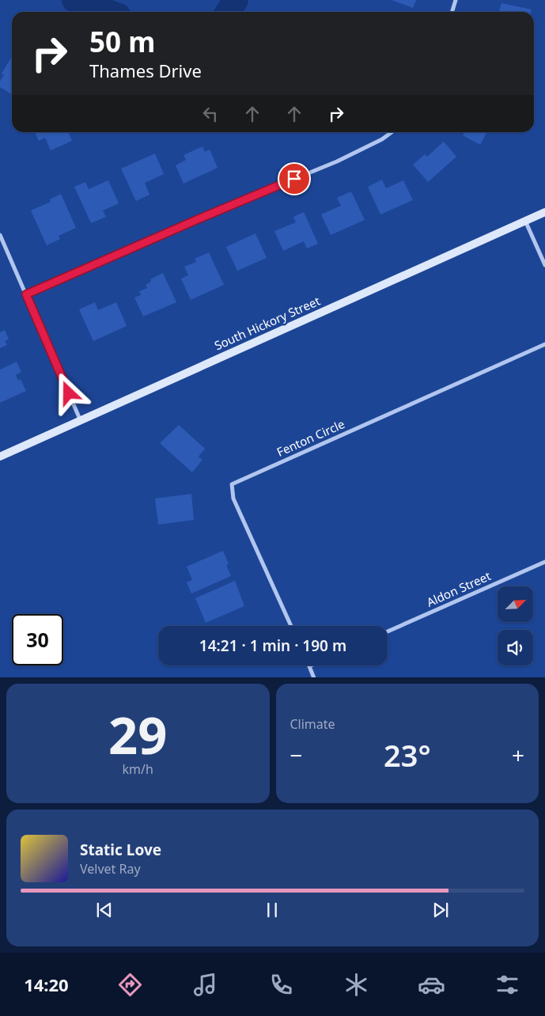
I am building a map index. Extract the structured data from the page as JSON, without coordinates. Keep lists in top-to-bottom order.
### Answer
{
  "streets": {
    "street": ["South Hickory Street", "Fenton Circle", "Aldon Street"]
  },
  "north": "top right",
  "page": {
    "turn": ["50 m", "Thames Drive"],
    "limit": "30",
    "trip": "14:21 · 1 min · 190 m",
    "tile": [
      ["29", "km/h"],
      "Climate"
    ],
    "heat": ["−", "23°", "+"],
    "song": ["Static Love", "Velvet Ray"],
    "tabs": "14:20"
  }
}
